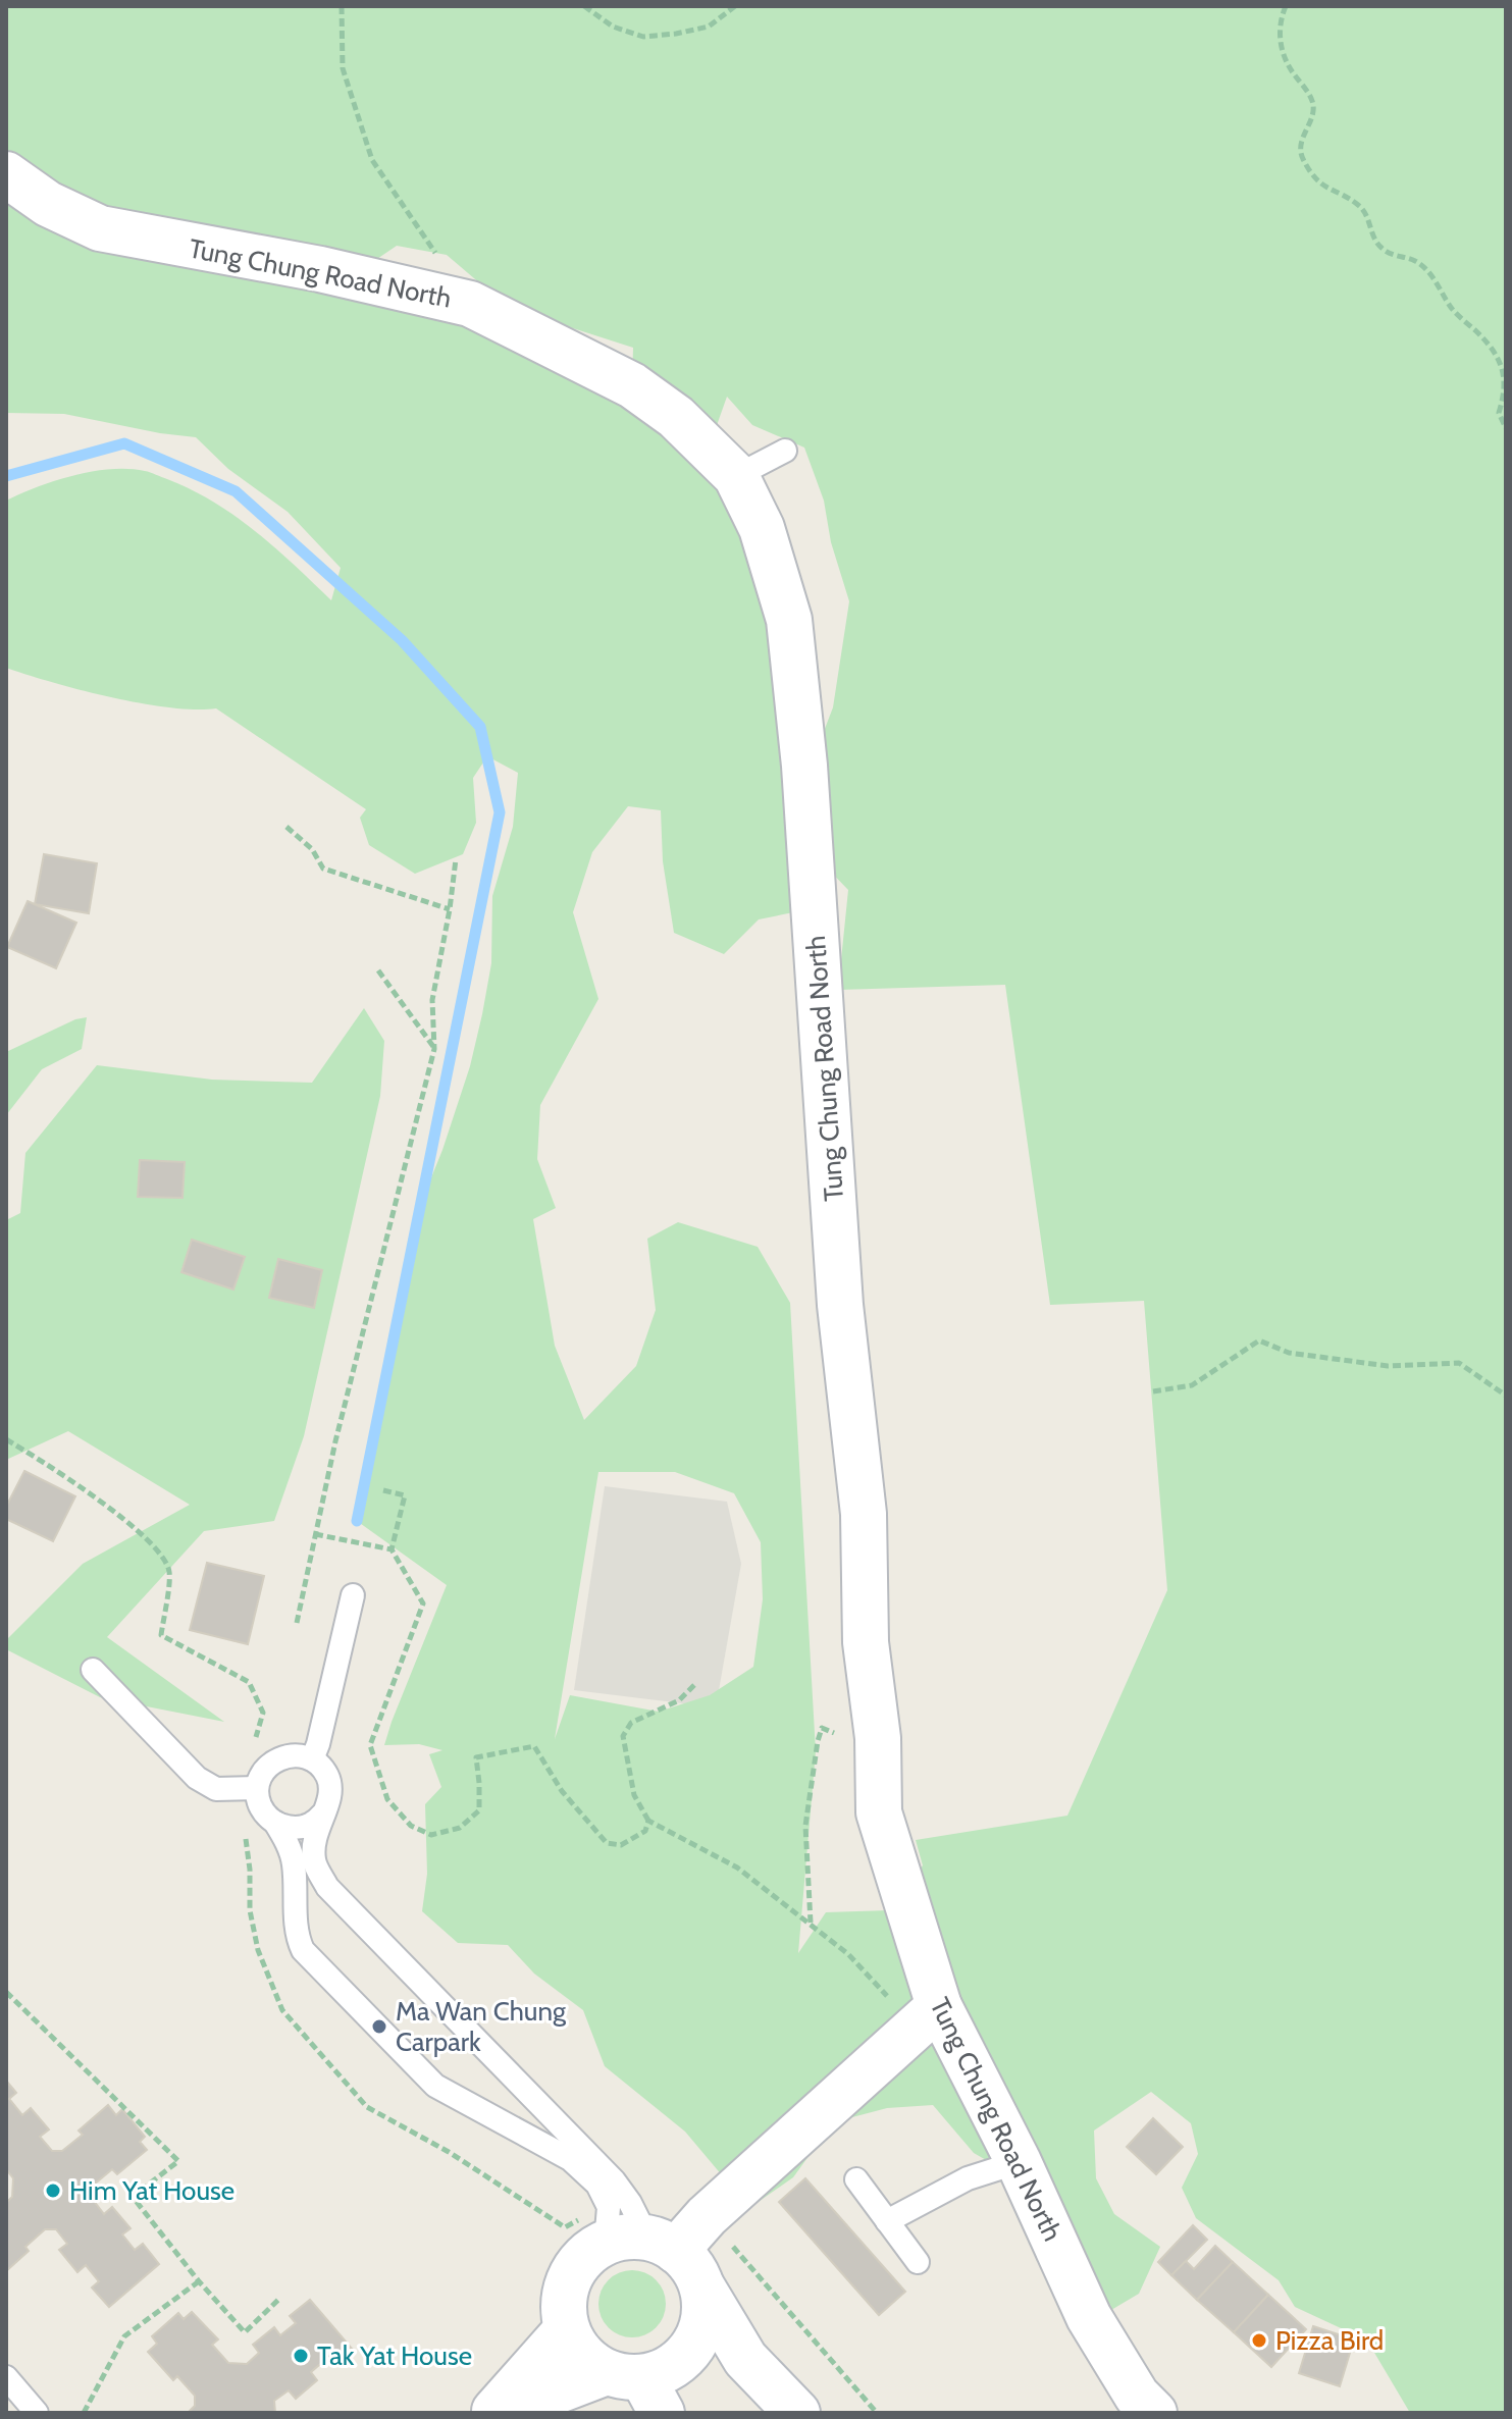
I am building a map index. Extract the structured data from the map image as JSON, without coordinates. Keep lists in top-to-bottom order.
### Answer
{
  "streets": {
    "street": ["Tung Chung Road North"]
  },
  "places": [
    "Ma Wan Chung Carpark",
    "Him Yat House",
    "Pizza Bird",
    "Tak Yat House"
  ]
}
